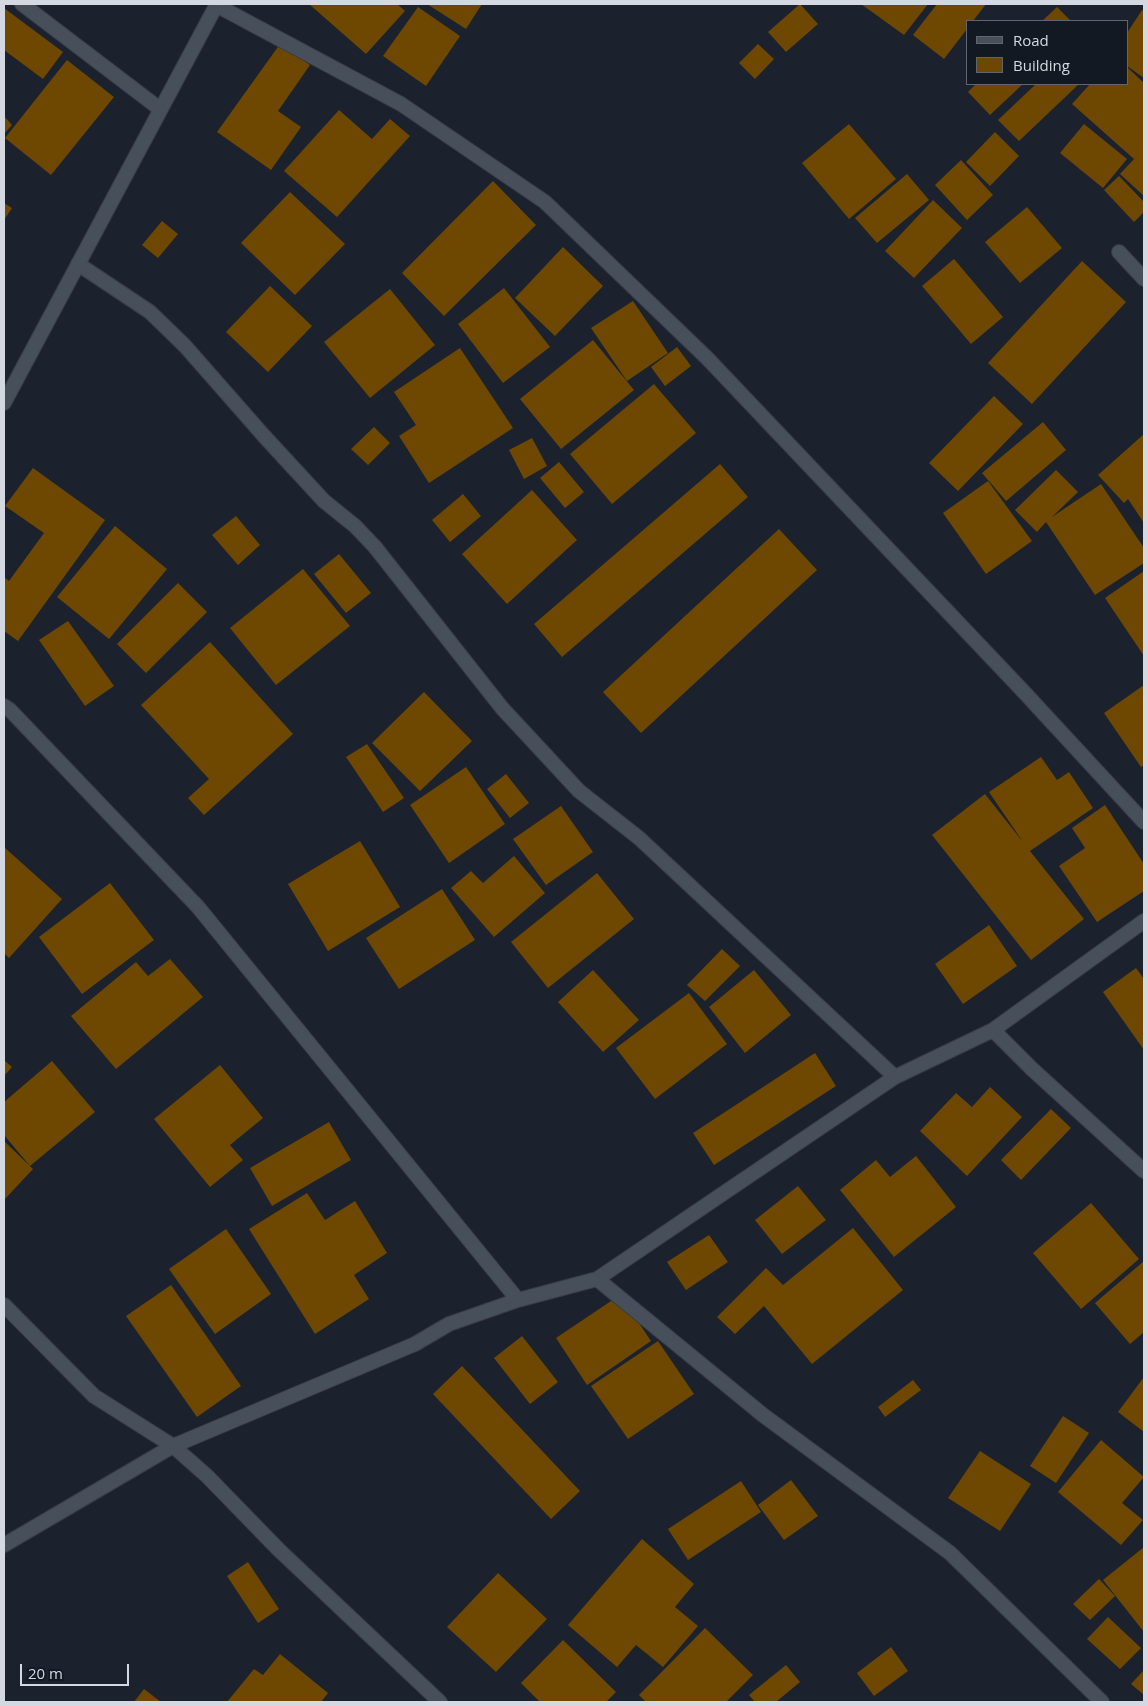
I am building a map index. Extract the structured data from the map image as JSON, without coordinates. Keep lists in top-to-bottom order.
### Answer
{
  "legend": ["Road", "Building"],
  "scale_bar": "20 m"
}
